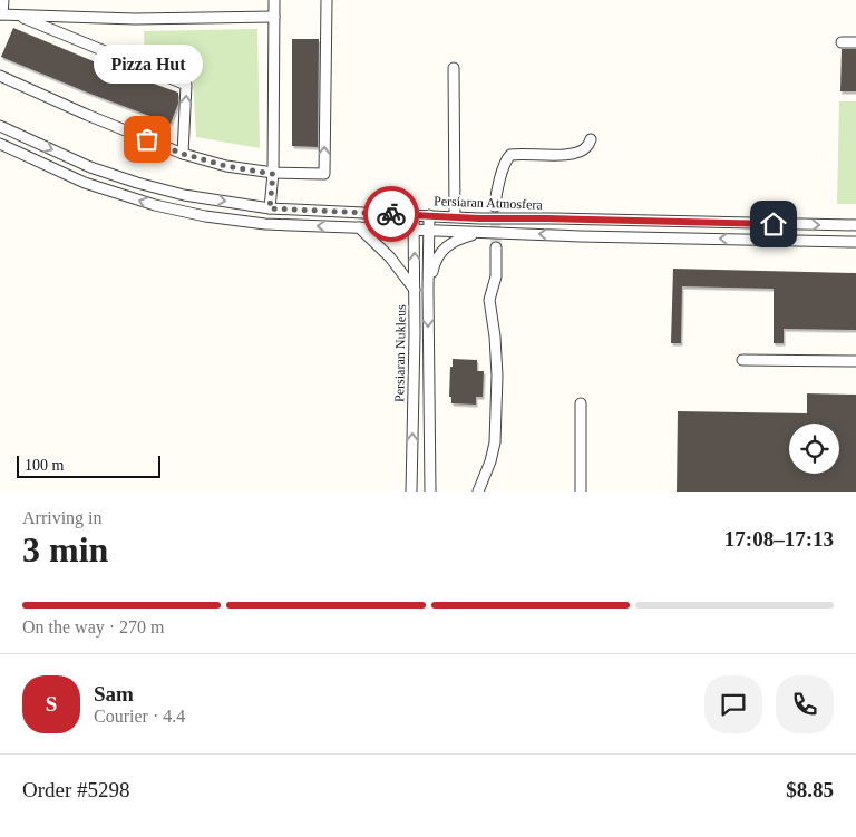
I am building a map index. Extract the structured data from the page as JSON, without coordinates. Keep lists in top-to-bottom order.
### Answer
{
  "streets": {
    "street": ["Persiaran Atmosfera", "Persiaran Nukleus"]
  },
  "crossings": [
    ["Persiaran Atmosfera", "Persiaran Nukleus"]
  ],
  "places": ["Pizza Hut"],
  "scale_bar": "100 m",
  "page": {
    "bubble": "Pizza Hut",
    "scale": "100 m",
    "heading": ["3 min", "Arriving in", "17:08–17:13"],
    "panel": [
      "Sam",
      "Courier · 4.4",
      "Order #5298",
      "$8.85"
    ],
    "bar": "On the way · 270 m",
    "round": "S"
  }
}
